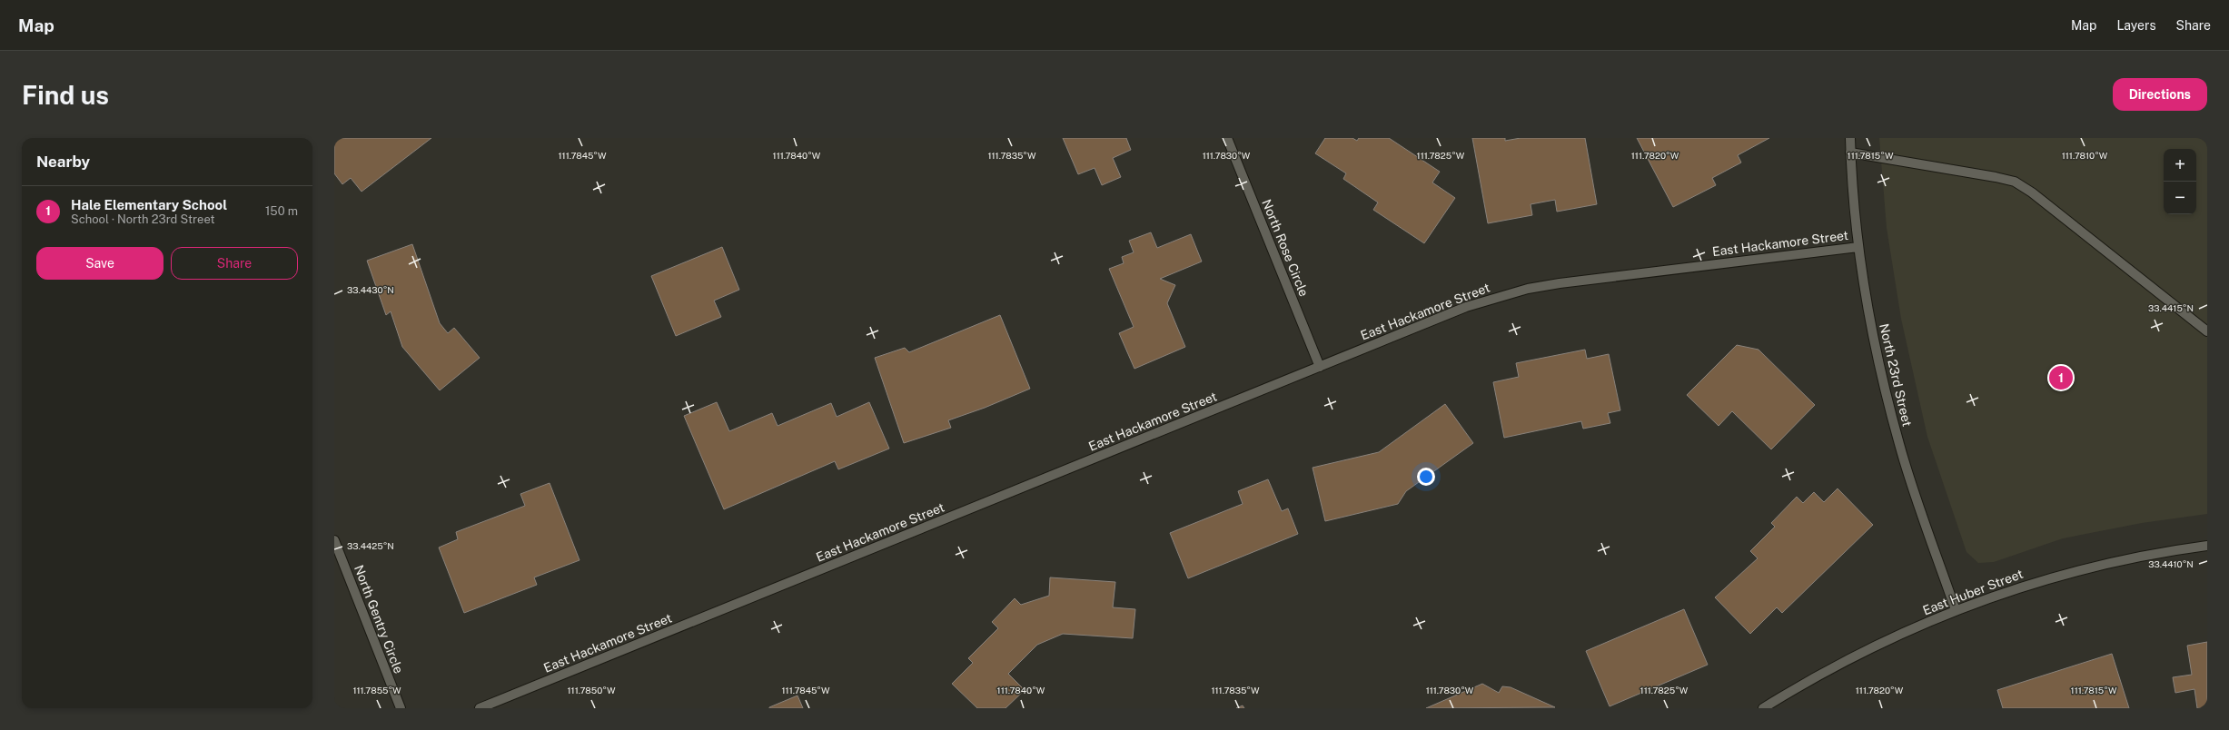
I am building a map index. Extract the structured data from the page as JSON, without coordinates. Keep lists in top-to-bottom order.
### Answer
{
  "streets": {
    "street": [
      "East Hackamore Street",
      "North Rose Circle",
      "North 23rd Street",
      "East Huber Street",
      "North Gentry Circle"
    ]
  },
  "crossings": [
    ["East Hackamore Street", "North Rose Circle"],
    ["East Hackamore Street", "North 23rd Street"],
    ["North 23rd Street", "East Huber Street"]
  ],
  "page": {
    "header": "Map",
    "nav": ["Map", "Layers", "Share"],
    "buttons": [
      "Directions",
      ["Save", "Share"]
    ],
    "title": "Find us",
    "heading": "Nearby",
    "map_buttons": ["+", "−"],
    "list": [
      {
        "mark": "1",
        "name": "Hale Elementary School",
        "note": "School · North 23rd Street",
        "value": "150 m"
      }
    ],
    "pins": "1"
  },
  "coordinates": [
    "111.7845°W",
    "111.7840°W",
    "111.7835°W",
    "111.7830°W",
    "111.7825°W",
    "111.7820°W",
    "111.7815°W",
    "111.7810°W",
    "33.4430°N",
    "33.4415°N",
    "33.4425°N",
    "33.4410°N",
    "111.7855°W",
    "111.7850°W"
  ]
}
